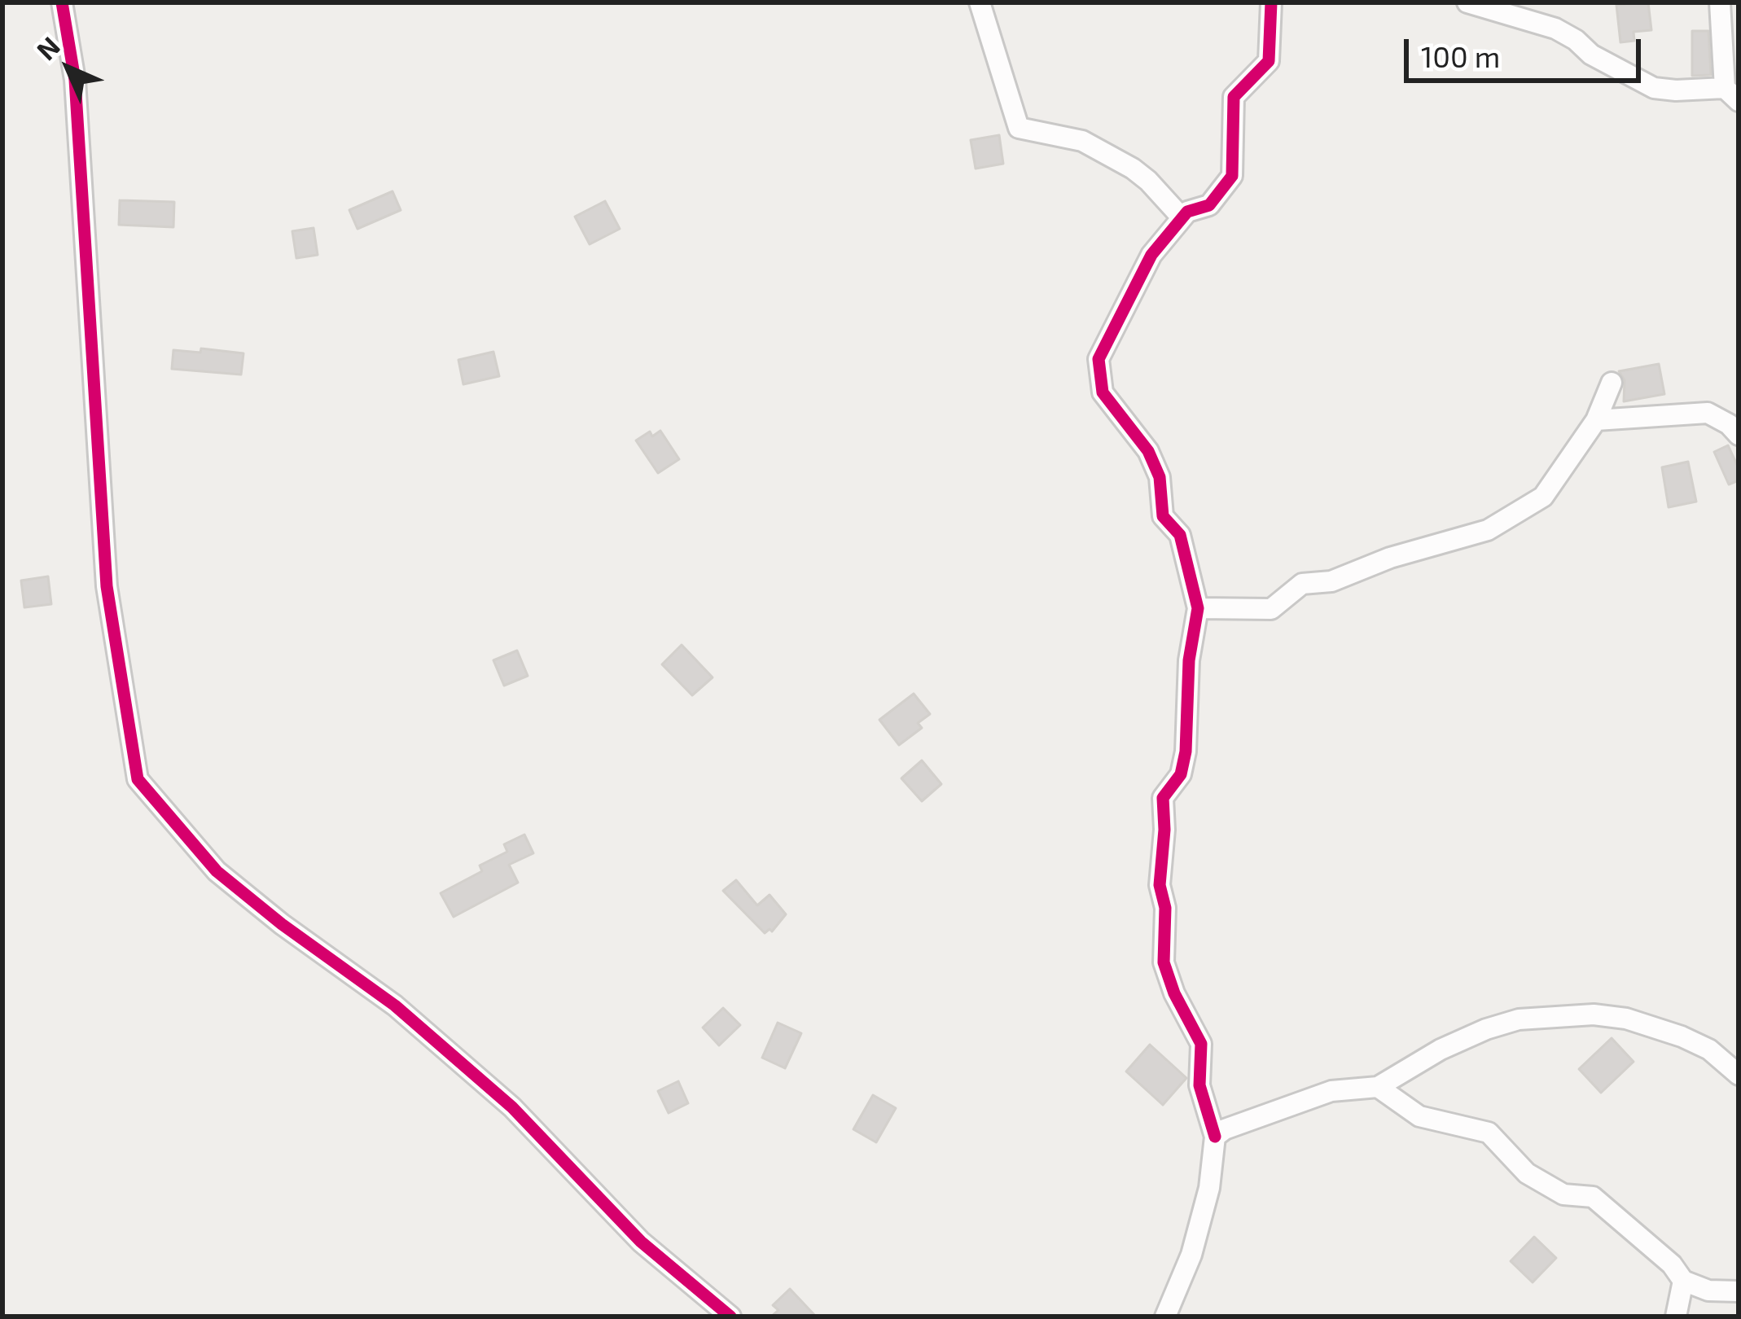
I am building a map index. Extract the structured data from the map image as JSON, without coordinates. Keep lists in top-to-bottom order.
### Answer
{
  "scale_bar": "100 m",
  "north": "top left"
}
